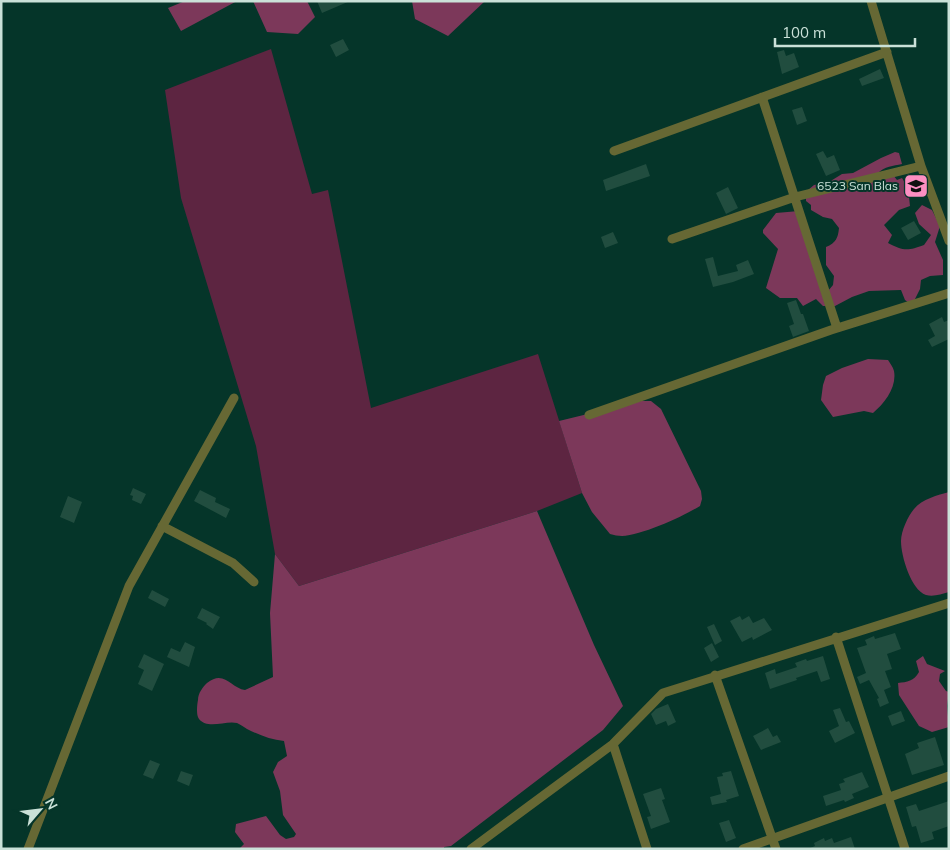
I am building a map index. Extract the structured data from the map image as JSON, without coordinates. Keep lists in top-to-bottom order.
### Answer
{
  "places": {
    "school or university": ["6523 San Blas"]
  },
  "scale_bar": "100 m",
  "north": "top right"
}
